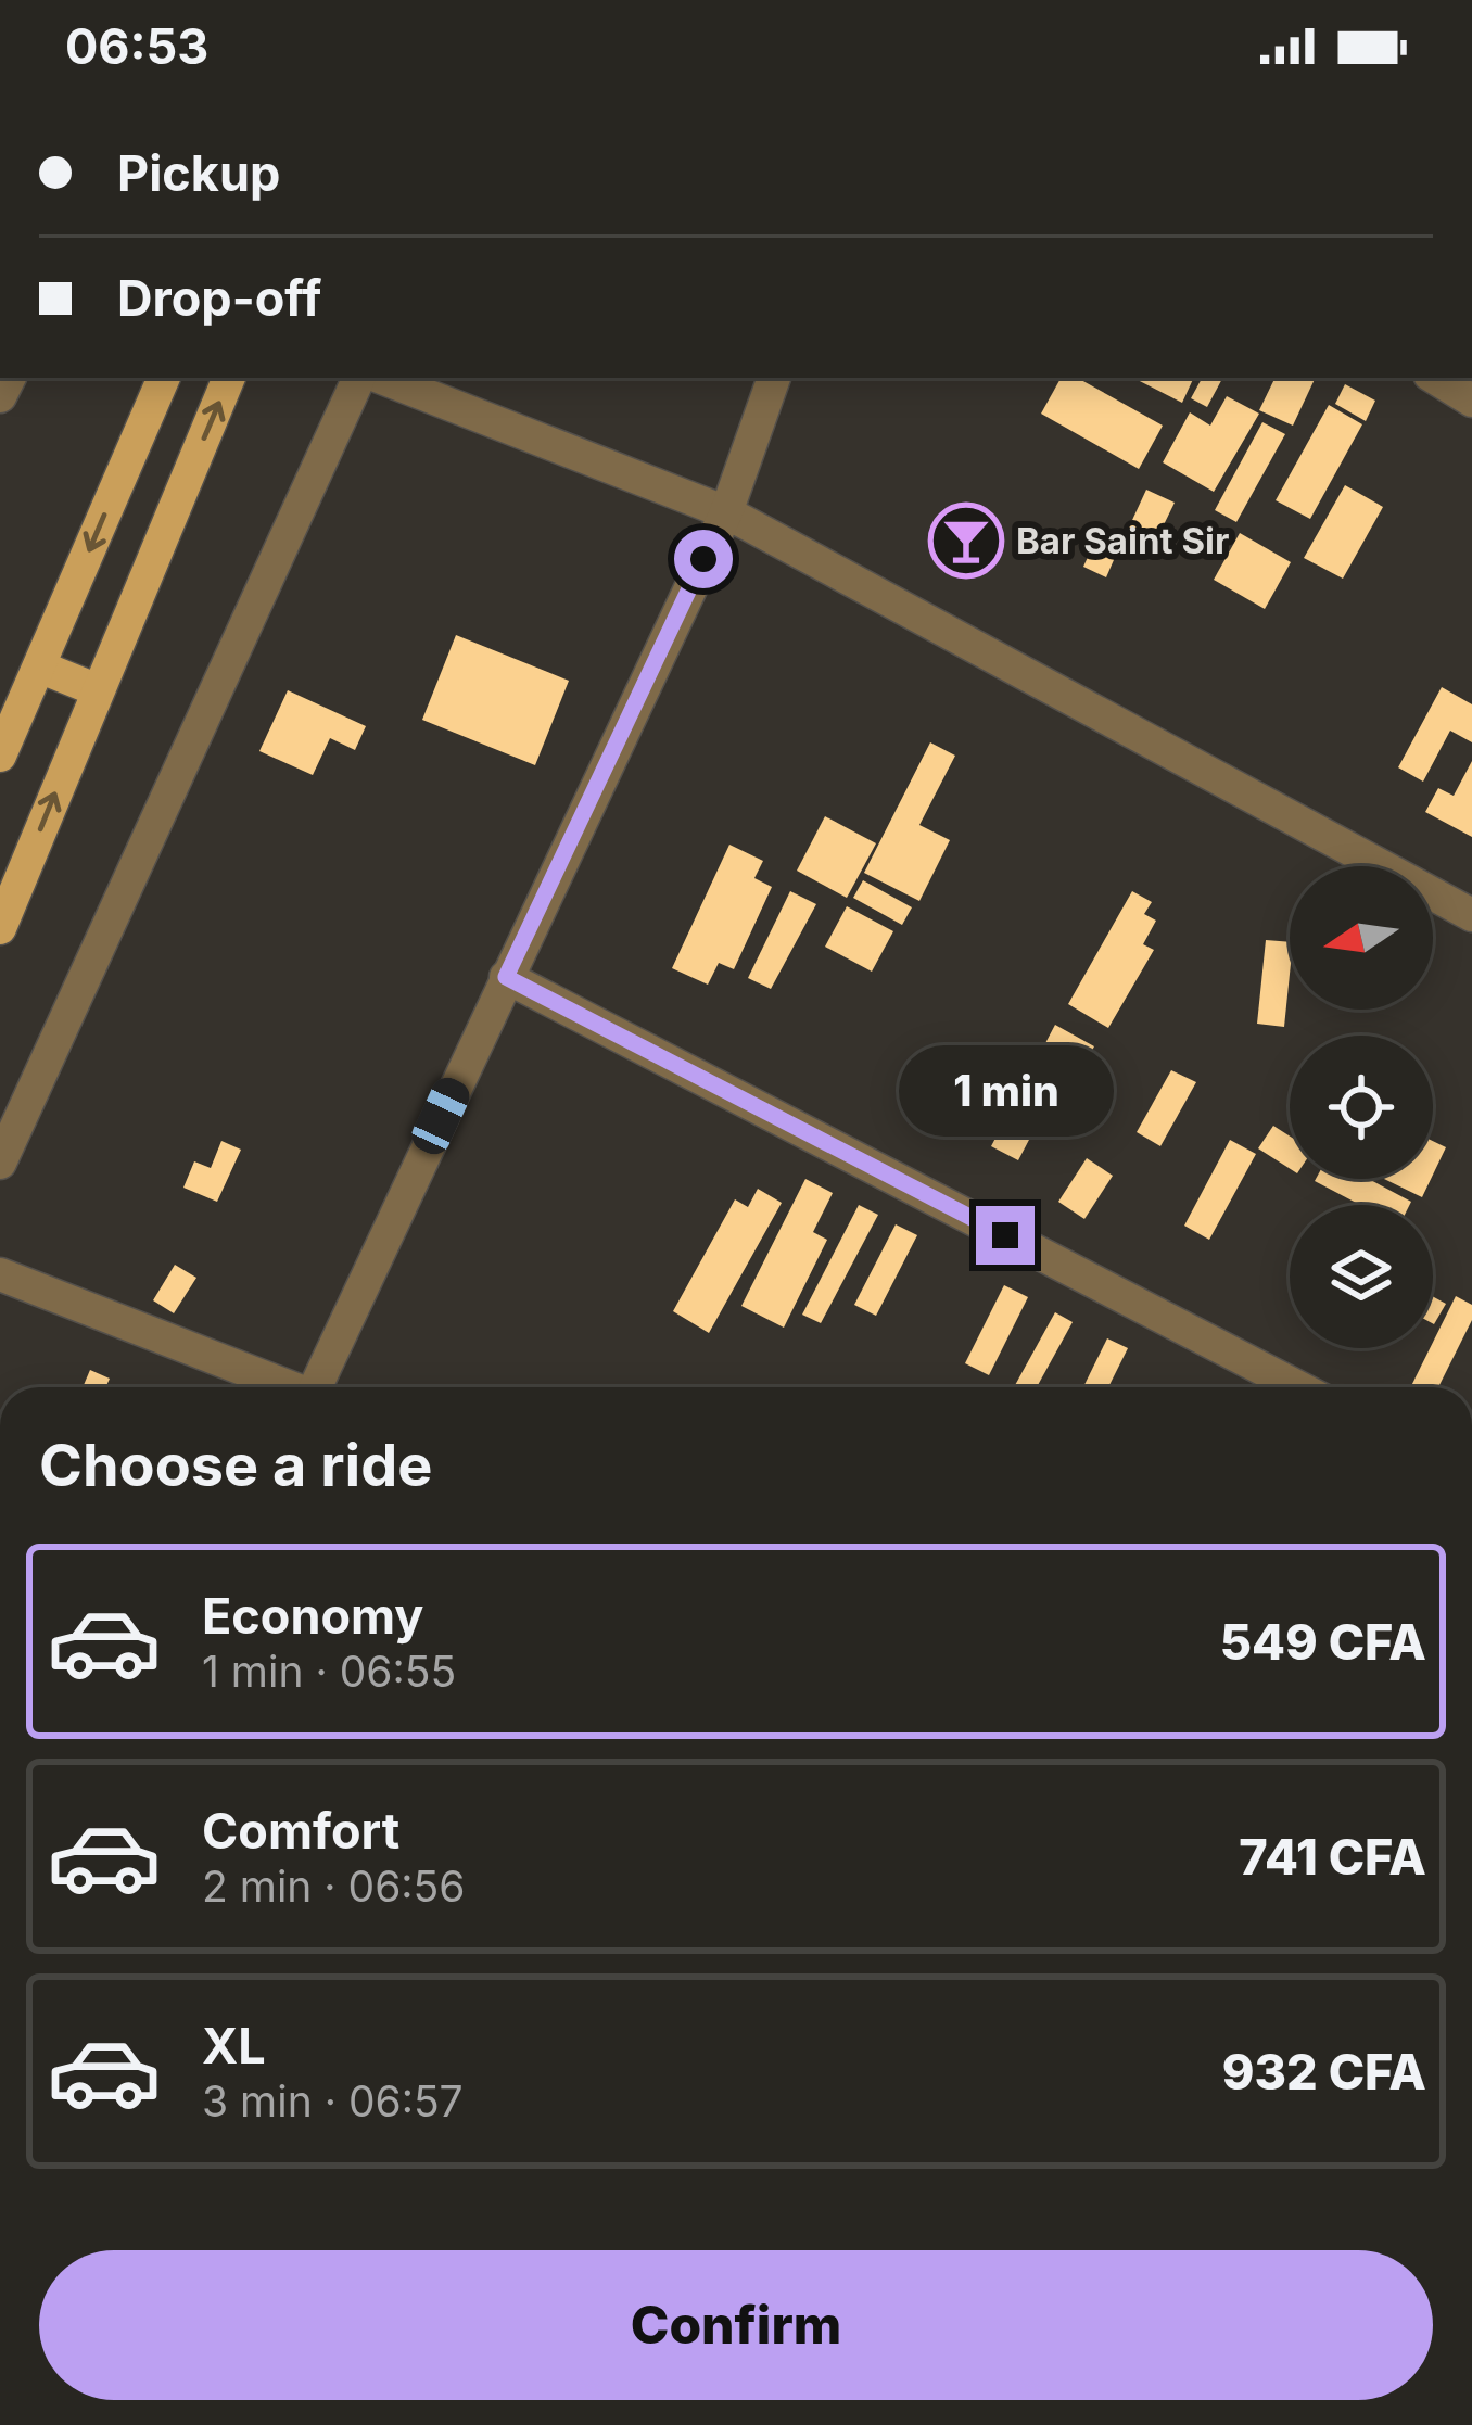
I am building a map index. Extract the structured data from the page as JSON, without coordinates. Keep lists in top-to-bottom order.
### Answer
{
  "places": {
    "bar": ["Bar Saint Sir"]
  },
  "north": "left",
  "page": {
    "status": "06:53",
    "banner": ["Pickup", "Drop-off"],
    "bubble": "1 min",
    "heading": "Choose a ride",
    "list": [
      {
        "name": "Economy",
        "note": "1 min · 06:55",
        "value": "549 CFA"
      },
      {
        "name": "Comfort",
        "note": "2 min · 06:56",
        "value": "741 CFA"
      },
      {
        "name": "XL",
        "note": "3 min · 06:57",
        "value": "932 CFA"
      }
    ],
    "buttons": "Confirm"
  }
}
